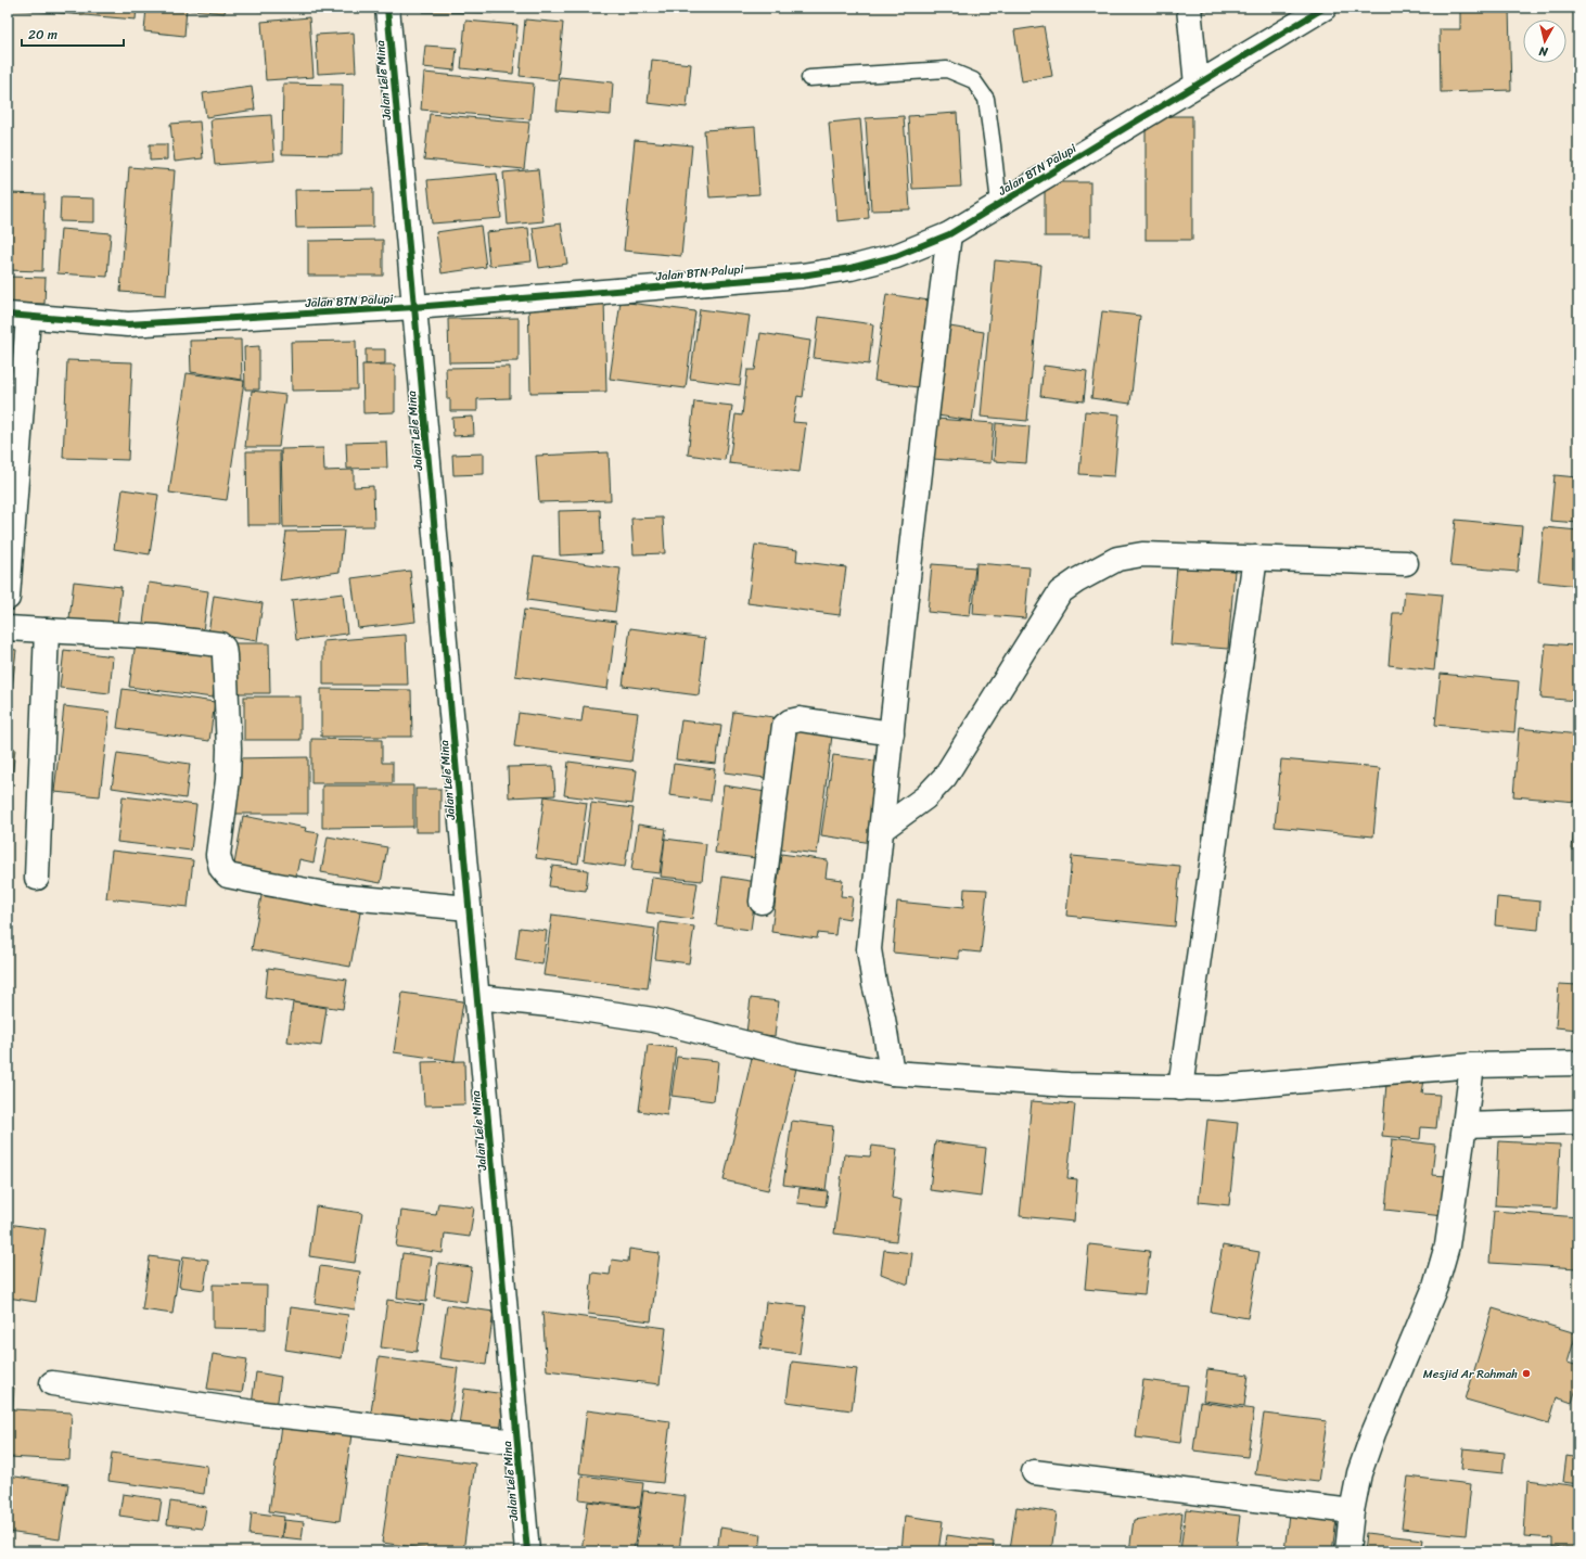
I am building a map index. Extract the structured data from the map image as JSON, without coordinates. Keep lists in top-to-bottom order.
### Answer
{
  "streets": {
    "street": ["Jalan Lele Mina", "Jalan BTN Palupi"]
  },
  "crossings": [
    ["Jalan Lele Mina", "Jalan BTN Palupi"]
  ],
  "places": ["Mesjid Ar Rahmah"],
  "scale_bar": "20 m",
  "north": "bottom"
}
